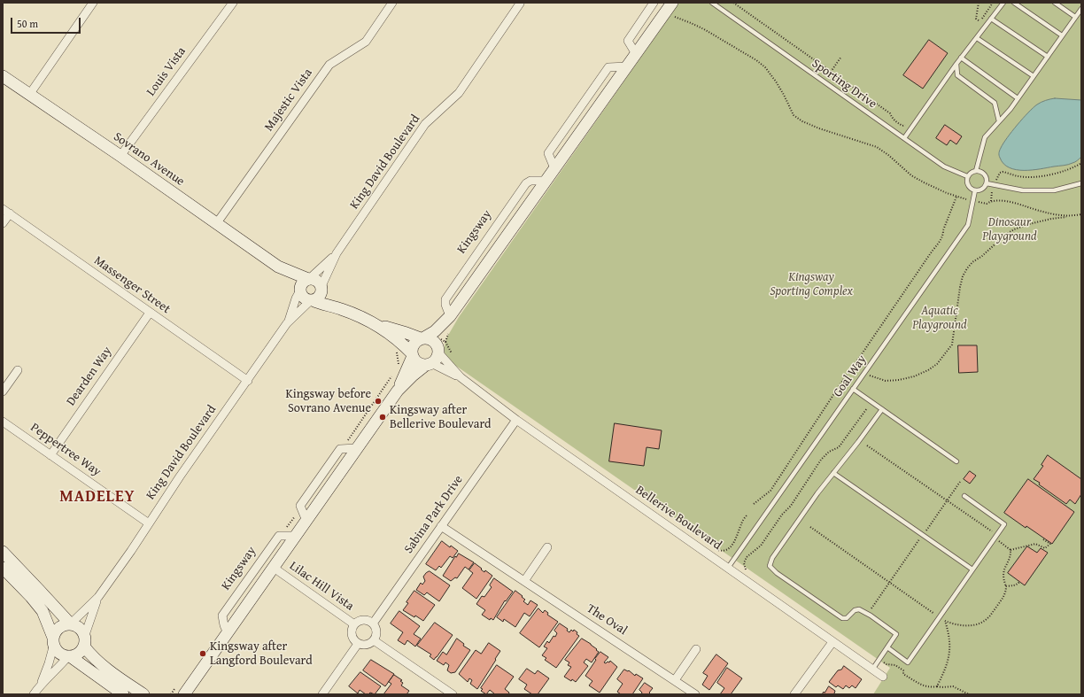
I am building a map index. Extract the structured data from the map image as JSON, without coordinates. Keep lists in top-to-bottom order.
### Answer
{
  "streets": {
    "street": [
      "Louis Vista",
      "Majestic Vista",
      "Sovrano Avenue",
      "King David Boulevard",
      "Kingsway",
      "Massenger Street",
      "Dearden Way",
      "Peppertree Way",
      "Sabina Park Drive",
      "Bellerive Boulevard",
      "Lilac Hill Vista",
      "The Oval"
    ],
    "lane": ["Sporting Drive", "Goal Way"]
  },
  "crossings": [
    ["Louis Vista", "Sovrano Avenue"],
    ["Sporting Drive", "Goal Way"],
    ["Majestic Vista", "Sovrano Avenue"],
    ["Sovrano Avenue", "King David Boulevard"],
    ["King David Boulevard", "Massenger Street"],
    ["King David Boulevard", "Peppertree Way"],
    ["Massenger Street", "Dearden Way"],
    ["Dearden Way", "Peppertree Way"],
    ["Goal Way", "Bellerive Boulevard"],
    ["Sabina Park Drive", "Bellerive Boulevard"],
    ["Sabina Park Drive", "Lilac Hill Vista"],
    ["Sabina Park Drive", "The Oval"]
  ],
  "districts": ["MADELEY"],
  "parks": ["Dinosaur Playground", "Kingsway Sporting Complex", "Aquatic Playground"],
  "places": ["Kingsway before Sovrano Avenue", "Kingsway after Bellerive Boulevard", "Kingsway after Langford Boulevard"],
  "scale_bar": "50 m"
}
